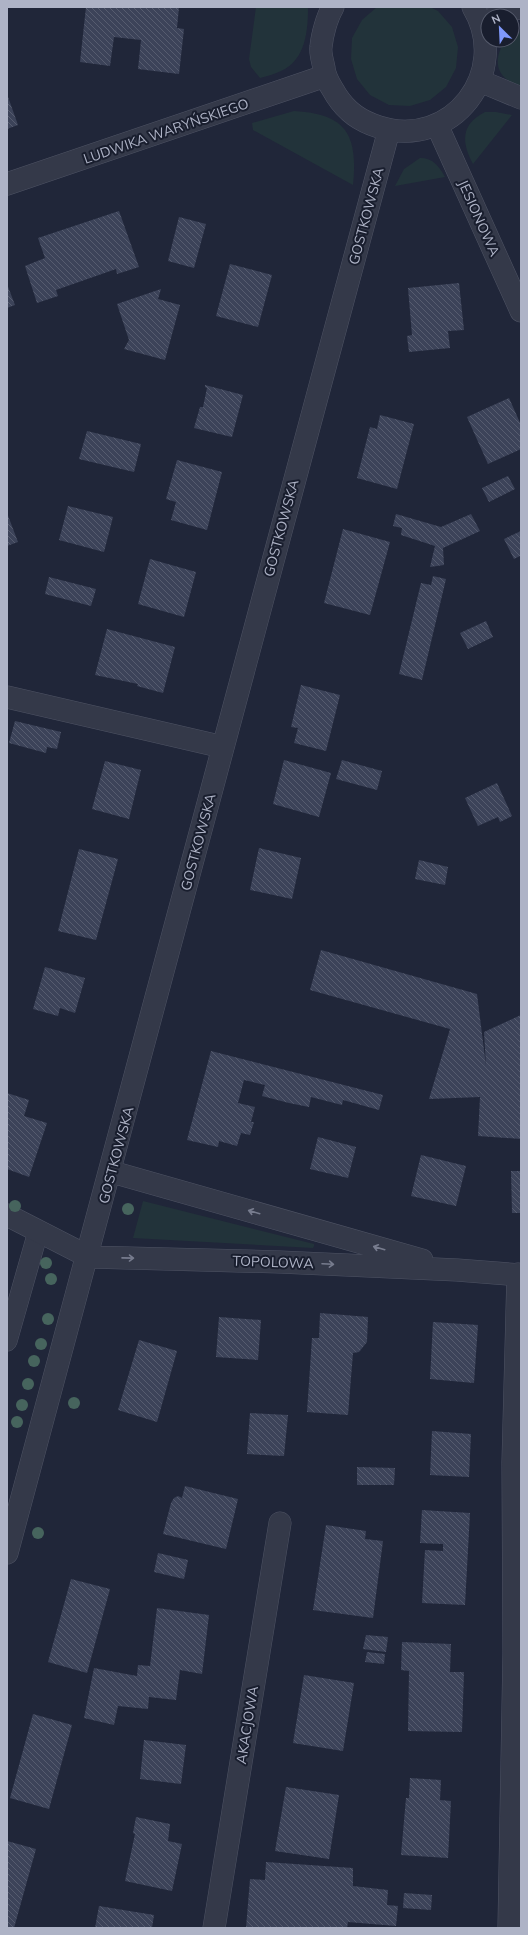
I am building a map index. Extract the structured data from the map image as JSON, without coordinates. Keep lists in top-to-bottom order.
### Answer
{
  "streets": {
    "street": [
      "LUDWIKA WARYŃSKIEGO",
      "GOSTKOWSKA",
      "JESIONOWA",
      "TOPOLOWA",
      "AKACJOWA"
    ]
  },
  "crossings": [
    ["GOSTKOWSKA", "TOPOLOWA"]
  ],
  "north": "top left"
}
